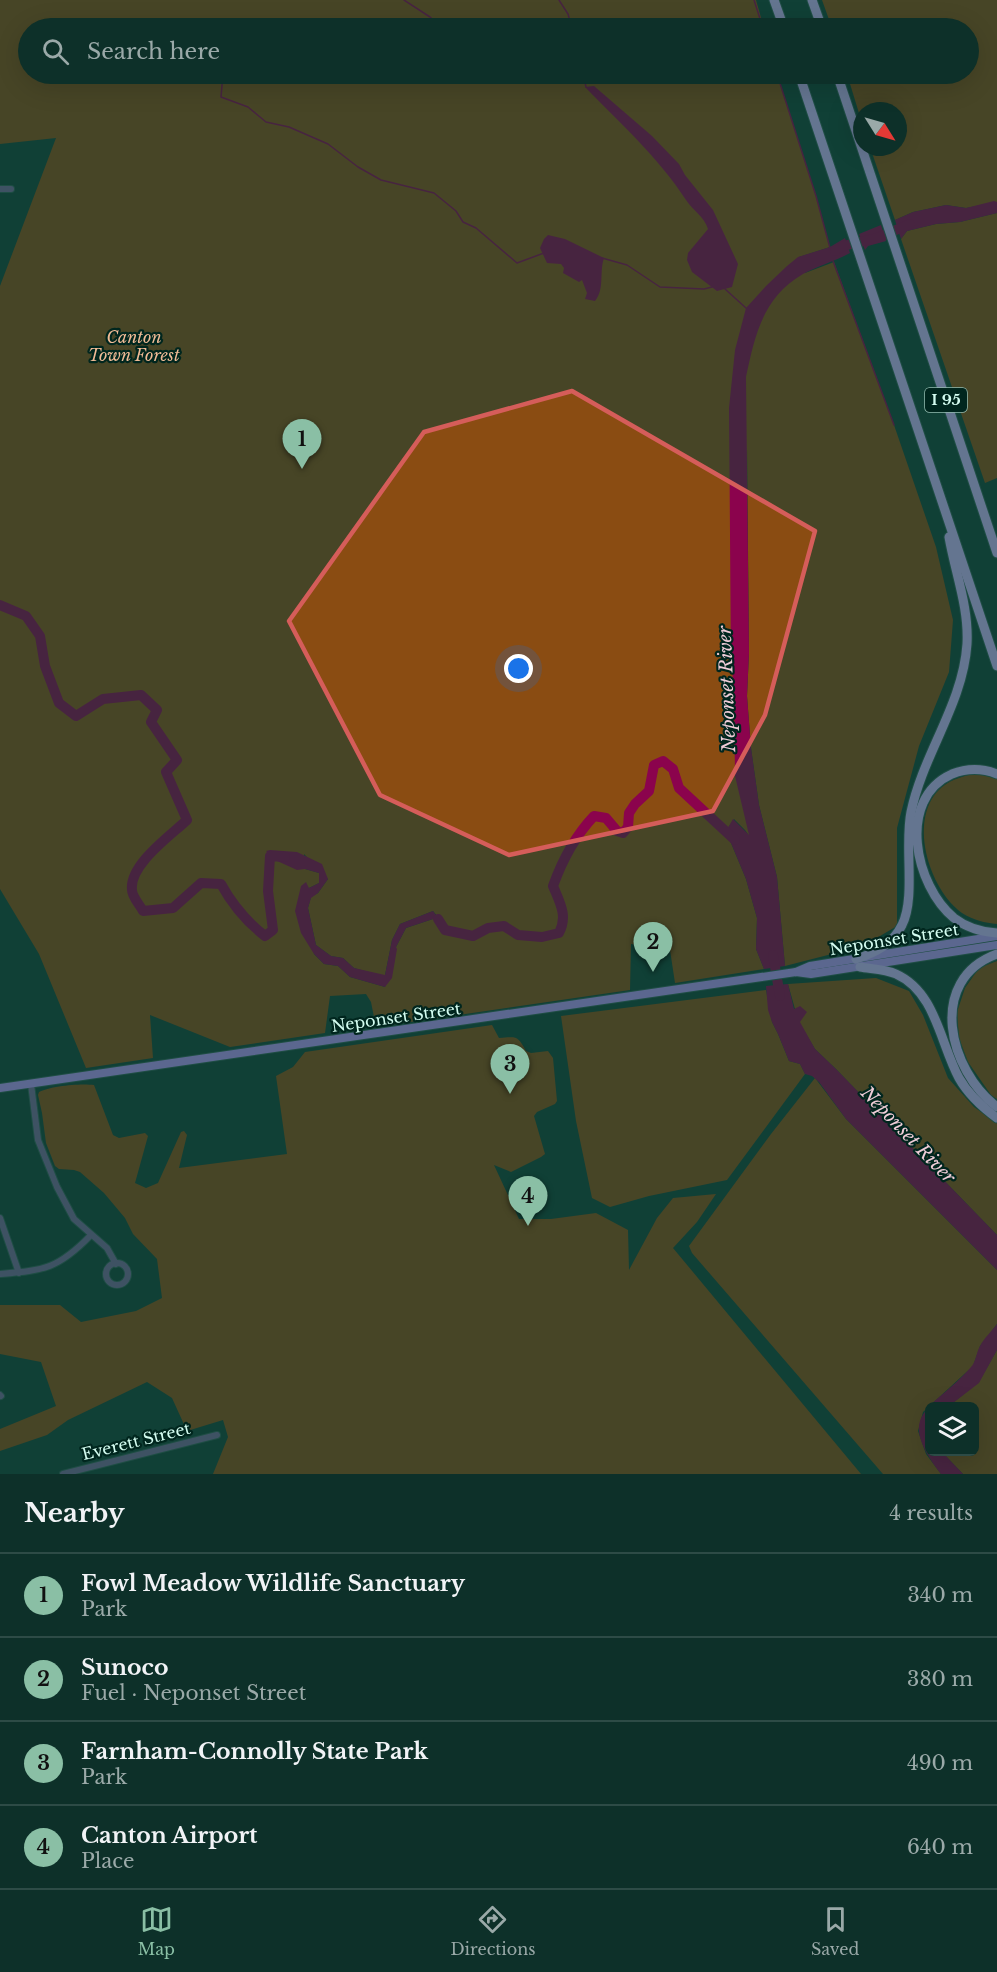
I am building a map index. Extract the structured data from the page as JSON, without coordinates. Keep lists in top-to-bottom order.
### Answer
{
  "streets": {
    "highway": ["I 95"],
    "main road": ["Neponset Street"],
    "street": ["Everett Street"]
  },
  "water": ["Neponset River"],
  "parks": ["Canton Town Forest"],
  "north": "bottom right",
  "page": {
    "search": "Search here",
    "pins": [
      "1",
      "2",
      "3",
      "4"
    ],
    "heading": ["Nearby", "4 results"],
    "list": [
      {
        "mark": "1",
        "name": "Fowl Meadow Wildlife Sanctuary",
        "note": "Park",
        "value": "340 m"
      },
      {
        "mark": "2",
        "name": "Sunoco",
        "note": "Fuel · Neponset Street",
        "value": "380 m"
      },
      {
        "mark": "3",
        "name": "Farnham-Connolly State Park",
        "note": "Park",
        "value": "490 m"
      },
      {
        "mark": "4",
        "name": "Canton Airport",
        "note": "Place",
        "value": "640 m"
      }
    ],
    "nav": ["Map", "Directions", "Saved"]
  }
}
